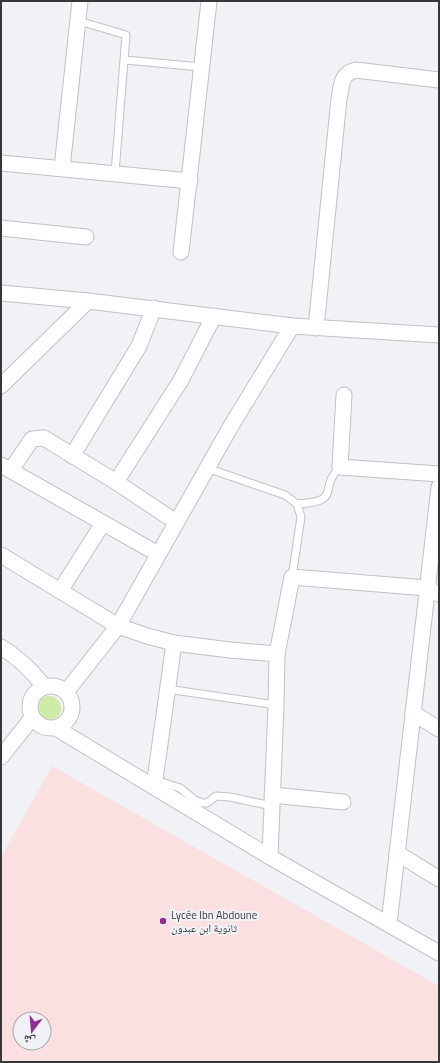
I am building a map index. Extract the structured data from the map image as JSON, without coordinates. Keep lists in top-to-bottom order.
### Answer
{
  "places": ["Lycée Ibn Abdoune ثانوية ابن عبدون"],
  "north": "bottom"
}
